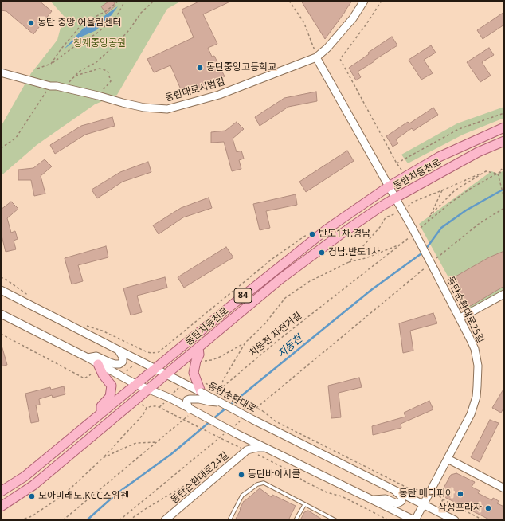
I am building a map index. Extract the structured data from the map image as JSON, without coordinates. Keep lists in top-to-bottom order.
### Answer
{
  "streets": {
    "main road": ["동탄치동천로", "84"],
    "street": [
      "동탄대로시범길",
      "동탄순환대로25길",
      "동탄순환대로",
      "동탄순환대로24길"
    ],
    "path": ["치동천 자전거길"]
  },
  "crossings": [
    ["동탄대로시범길", "동탄순환대로25길"],
    ["동탄치동천로", "동탄순환대로25길"],
    ["동탄치동천로", "동탄순환대로"],
    ["동탄순환대로25길", "동탄순환대로"]
  ],
  "water": ["치동천"],
  "parks": ["청계중앙공원"],
  "places": [
    "동탄 중앙 어울림센터",
    "동탄중앙고등학교",
    "반도1차.경남",
    "경남.반도1차",
    "동탄바이시클",
    "동탄 메디피아",
    "모아미래도.KCC스위첸",
    "삼성프라자"
  ]
}
